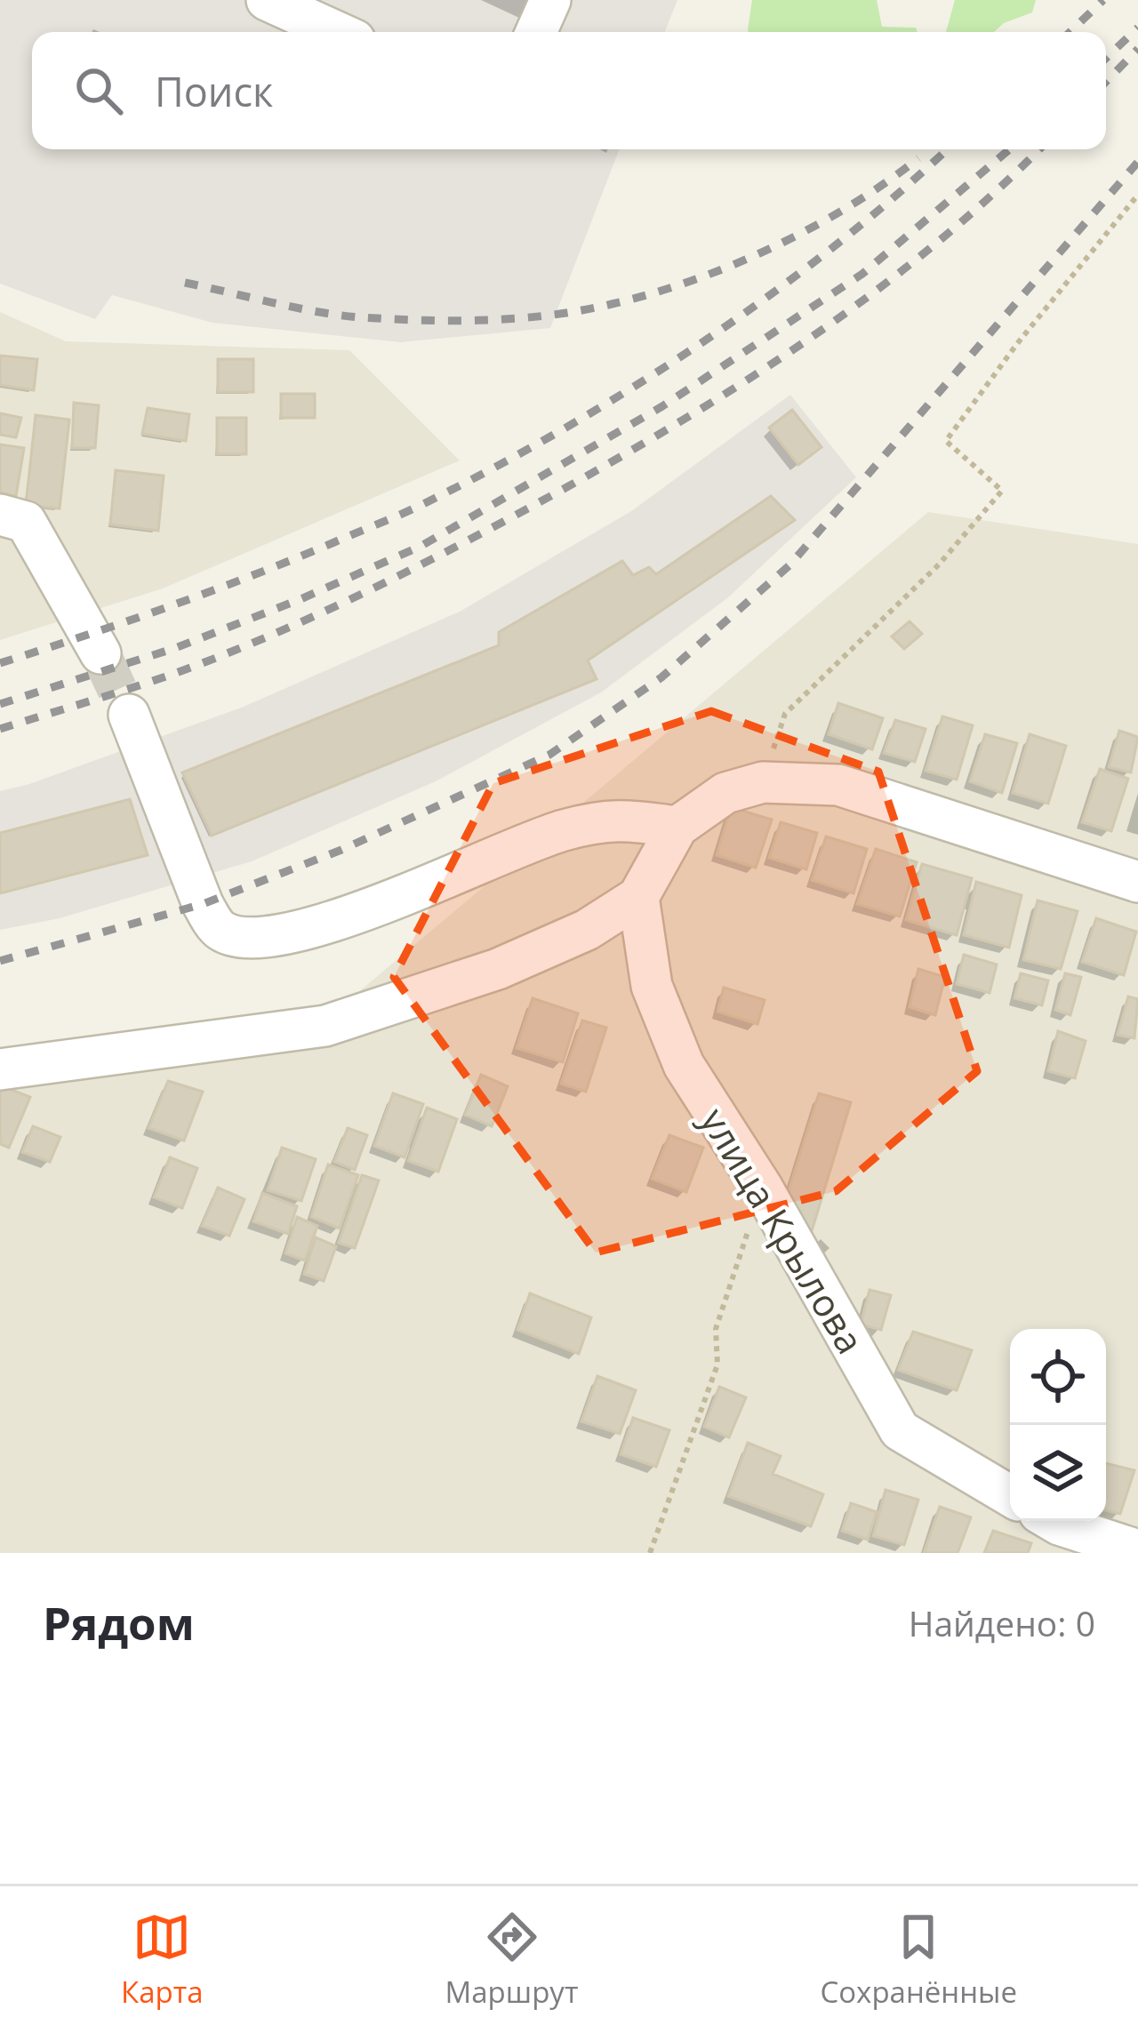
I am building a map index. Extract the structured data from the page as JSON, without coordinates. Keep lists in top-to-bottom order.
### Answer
{
  "streets": {
    "street": ["улица Крылова"]
  },
  "page": {
    "search": "Поиск",
    "heading": ["Рядом", "Найдено: 0"],
    "nav": ["Карта", "Маршрут", "Сохранённые"]
  }
}
